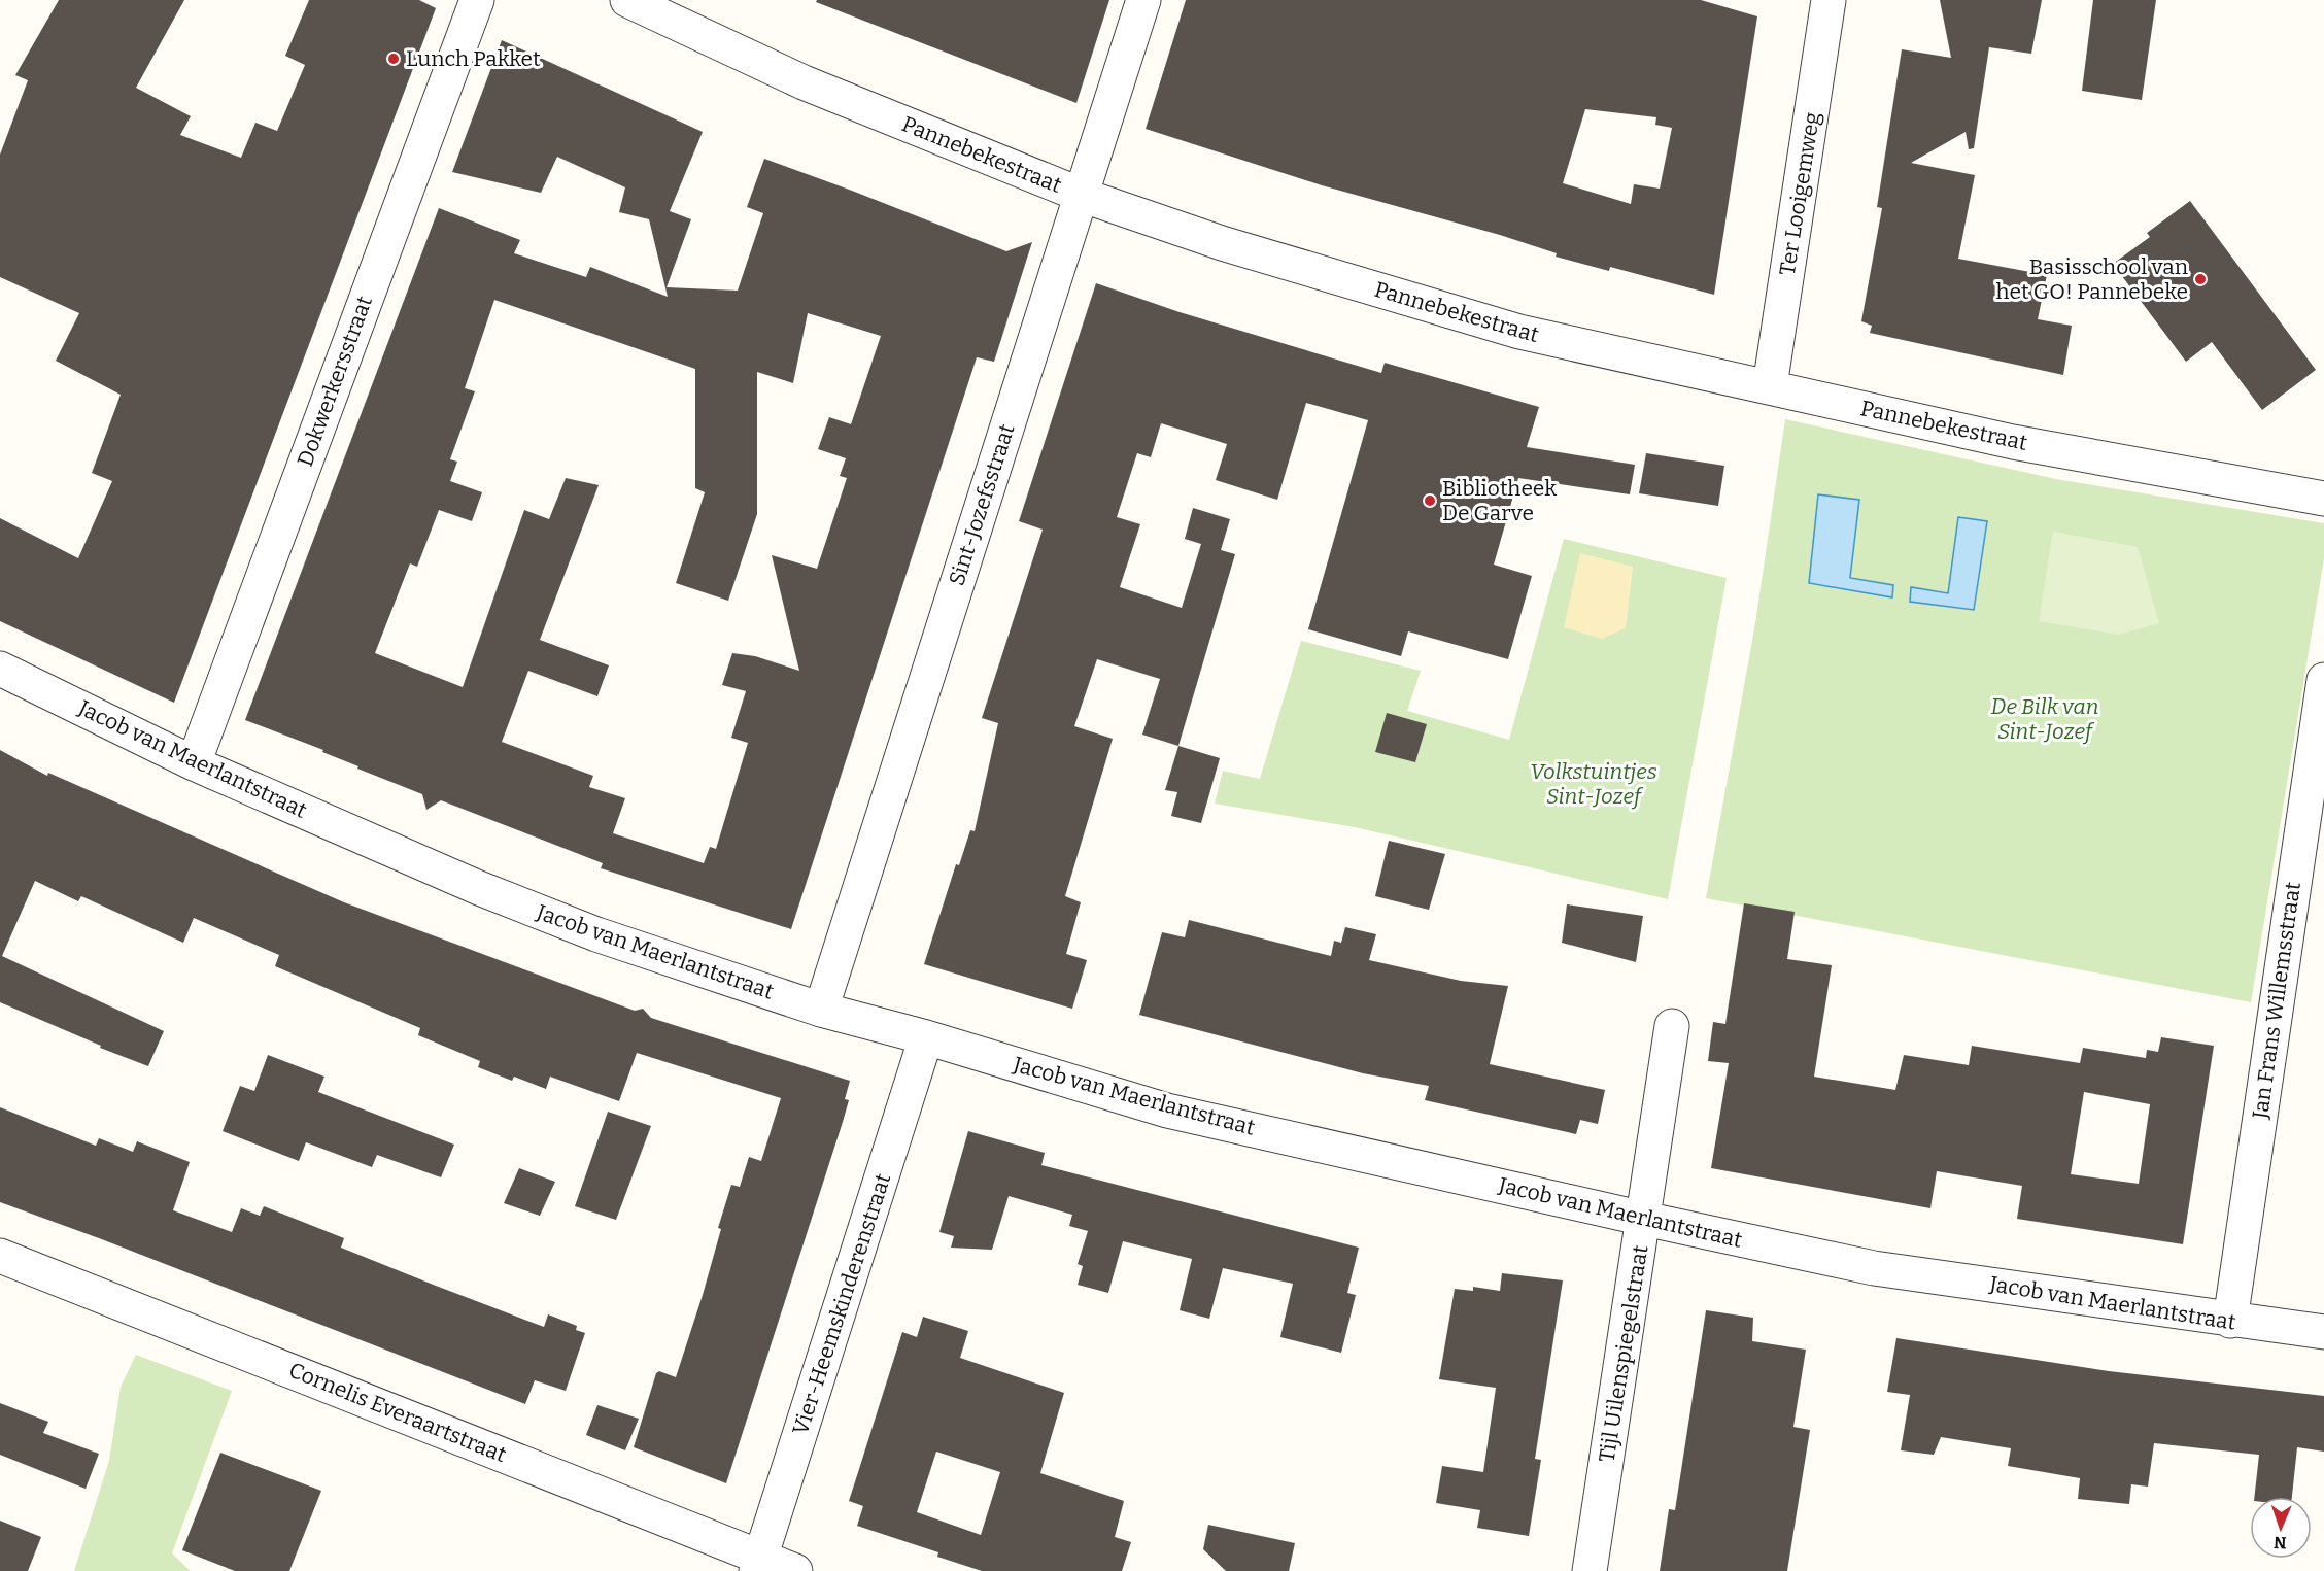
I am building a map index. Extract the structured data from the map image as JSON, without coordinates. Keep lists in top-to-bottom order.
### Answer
{
  "streets": {
    "street": [
      "Pannebekestraat",
      "Ter Looigemweg",
      "Dokwerkersstraat",
      "Sint-Jozefsstraat",
      "Jacob van Maerlantstraat",
      "Jan Frans Willemsstraat",
      "Vier-Heemskinderenstraat",
      "Tijl Uilenspiegelstraat",
      "Cornelis Everaartstraat"
    ]
  },
  "crossings": [
    ["Pannebekestraat", "Ter Looigemweg"],
    ["Pannebekestraat", "Sint-Jozefsstraat"],
    ["Dokwerkersstraat", "Jacob van Maerlantstraat"],
    ["Sint-Jozefsstraat", "Jacob van Maerlantstraat"],
    ["Jacob van Maerlantstraat", "Jan Frans Willemsstraat"],
    ["Jacob van Maerlantstraat", "Vier-Heemskinderenstraat"],
    ["Jacob van Maerlantstraat", "Tijl Uilenspiegelstraat"],
    ["Vier-Heemskinderenstraat", "Cornelis Everaartstraat"]
  ],
  "parks": ["De Bilk van Sint-Jozef", "Volkstuintjes Sint-Jozef"],
  "places": ["Lunch Pakket", "Basisschool van het GO! Pannebeke", "Bibliotheek De Garve"],
  "north": "bottom"
}
